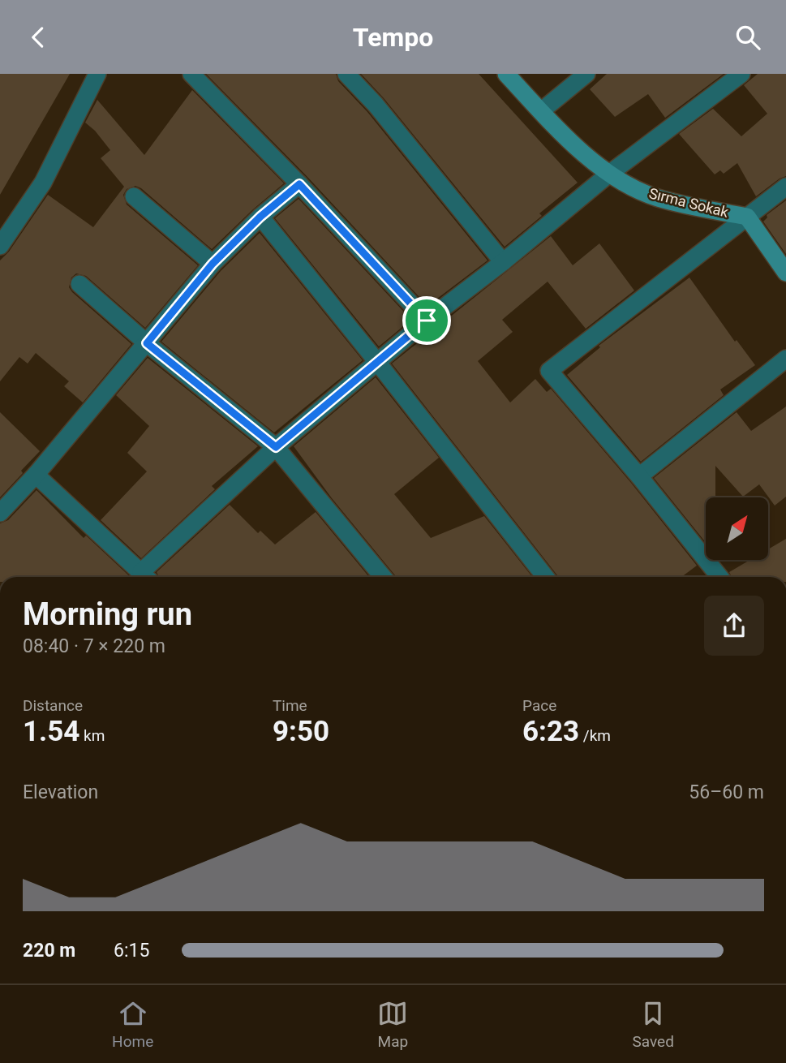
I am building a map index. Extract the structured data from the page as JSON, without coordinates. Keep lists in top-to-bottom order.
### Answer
{
  "streets": {
    "street": ["Sırma Sokak"]
  },
  "north": "top right",
  "page": {
    "header": "Tempo",
    "heading": ["Morning run", "08:40 · 7 × 220 m"],
    "stats": [
      ["Distance", "1.54 km"],
      ["Time", "9:50"],
      ["Pace", "6:23 /km"]
    ],
    "chart": ["Elevation", "56–60 m"],
    "list": [
      {
        "name": "220 m",
        "note": "6:15"
      }
    ],
    "tabs": ["Home", "Map", "Saved"]
  }
}
